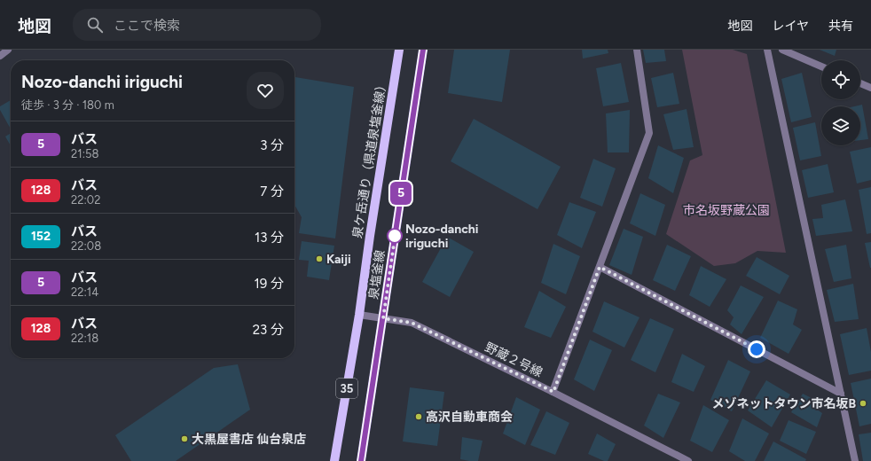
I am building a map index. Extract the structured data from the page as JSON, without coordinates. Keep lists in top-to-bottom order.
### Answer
{
  "streets": {
    "main road": ["泉ケ岳通り（県道泉塩釜線）", "泉塩釜線", "35"],
    "street": ["野蔵２号線"]
  },
  "crossings": [
    ["泉ケ岳通り（県道泉塩釜線）", "野蔵２号線"],
    ["泉塩釜線", "野蔵２号線"]
  ],
  "parks": ["市名坂野蔵公園"],
  "places": [
    "Nozo-danchi iriguchi",
    "Kaiji",
    "メゾネットタウン市名坂B",
    "高沢自動車商会",
    "大黒屋書店 仙台泉店"
  ],
  "lines": ["bus line 5"],
  "page": {
    "header": "地図",
    "search": "ここで検索",
    "nav": ["地図", "レイヤ", "共有"],
    "on_map": "5",
    "heading": ["Nozo-danchi iriguchi", "徒歩 · 3 分 · 180 m"],
    "list": [
      {
        "mark": "5",
        "name": "バス",
        "note": "21:58",
        "value": "3 分"
      },
      {
        "mark": "128",
        "name": "バス",
        "note": "22:02",
        "value": "7 分"
      },
      {
        "mark": "152",
        "name": "バス",
        "note": "22:08",
        "value": "13 分"
      },
      {
        "mark": "5",
        "name": "バス",
        "note": "22:14",
        "value": "19 分"
      },
      {
        "mark": "128",
        "name": "バス",
        "note": "22:18",
        "value": "23 分"
      }
    ]
  }
}
